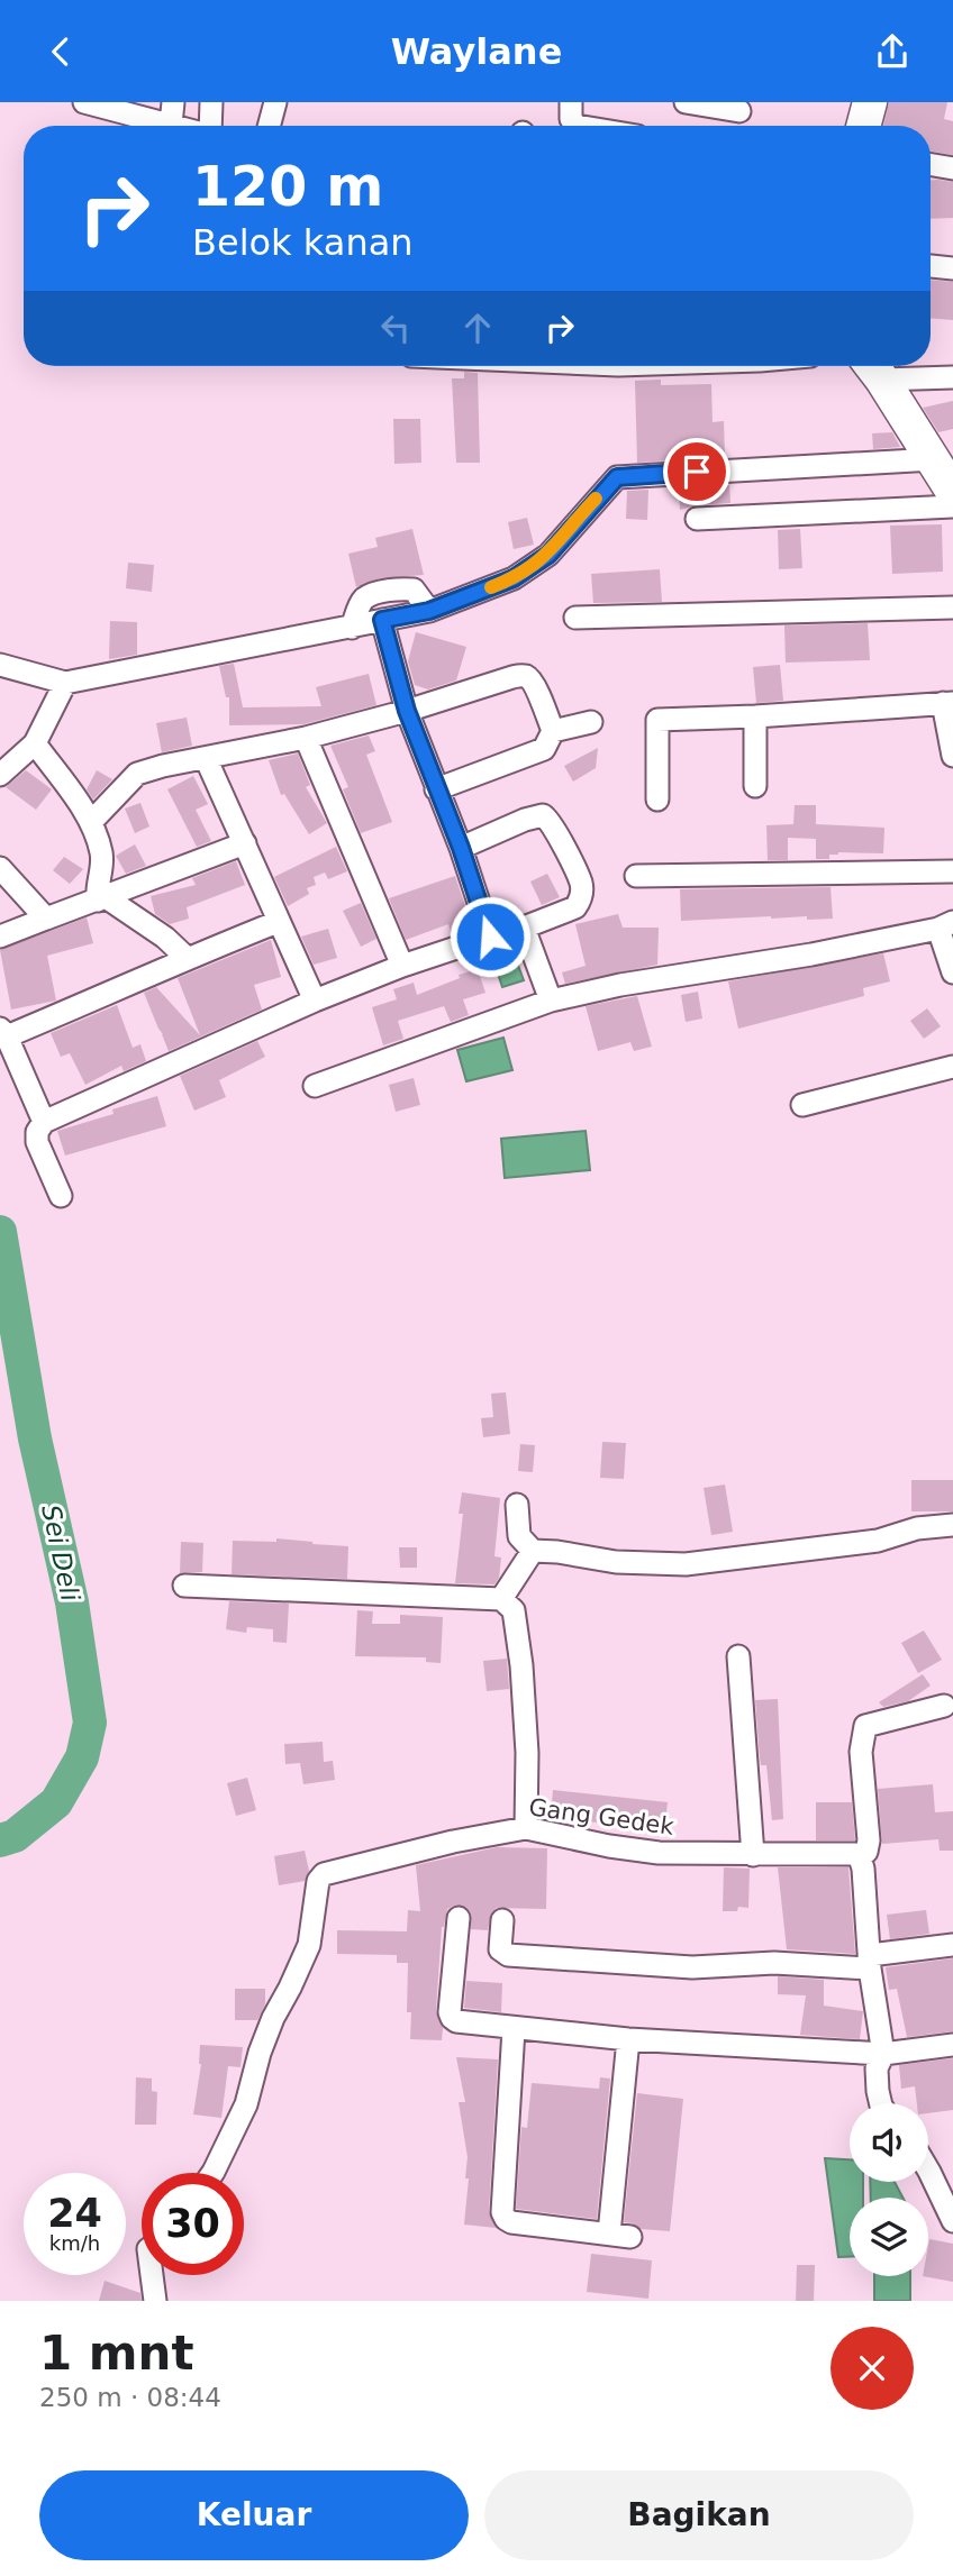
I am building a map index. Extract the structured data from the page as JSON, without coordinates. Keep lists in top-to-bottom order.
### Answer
{
  "streets": {
    "street": ["Gang Gedek"]
  },
  "water": ["Sei Deli"],
  "page": {
    "header": "Waylane",
    "turn": ["120 m", "Belok kanan"],
    "speed": "24 km/h",
    "limit": "30",
    "heading": ["1 mnt", "250 m · 08:44"],
    "buttons": ["Keluar", "Bagikan"]
  }
}
